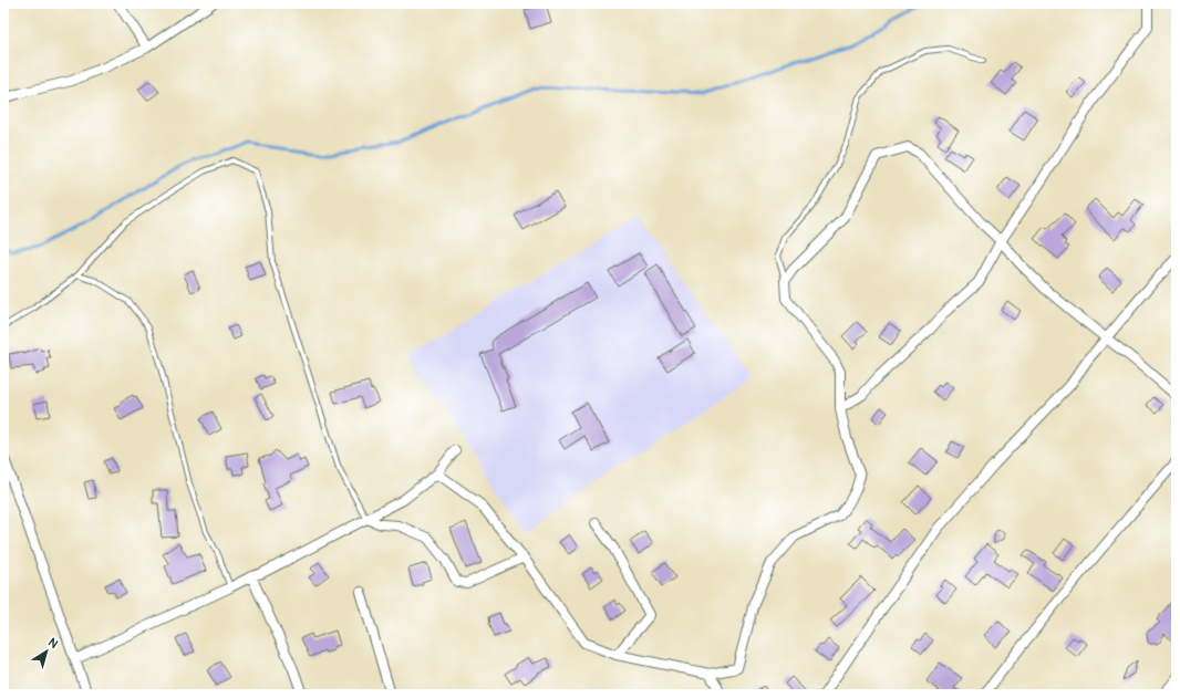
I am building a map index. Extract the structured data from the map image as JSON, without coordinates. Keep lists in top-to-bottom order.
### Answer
{
  "north": "top right"
}
